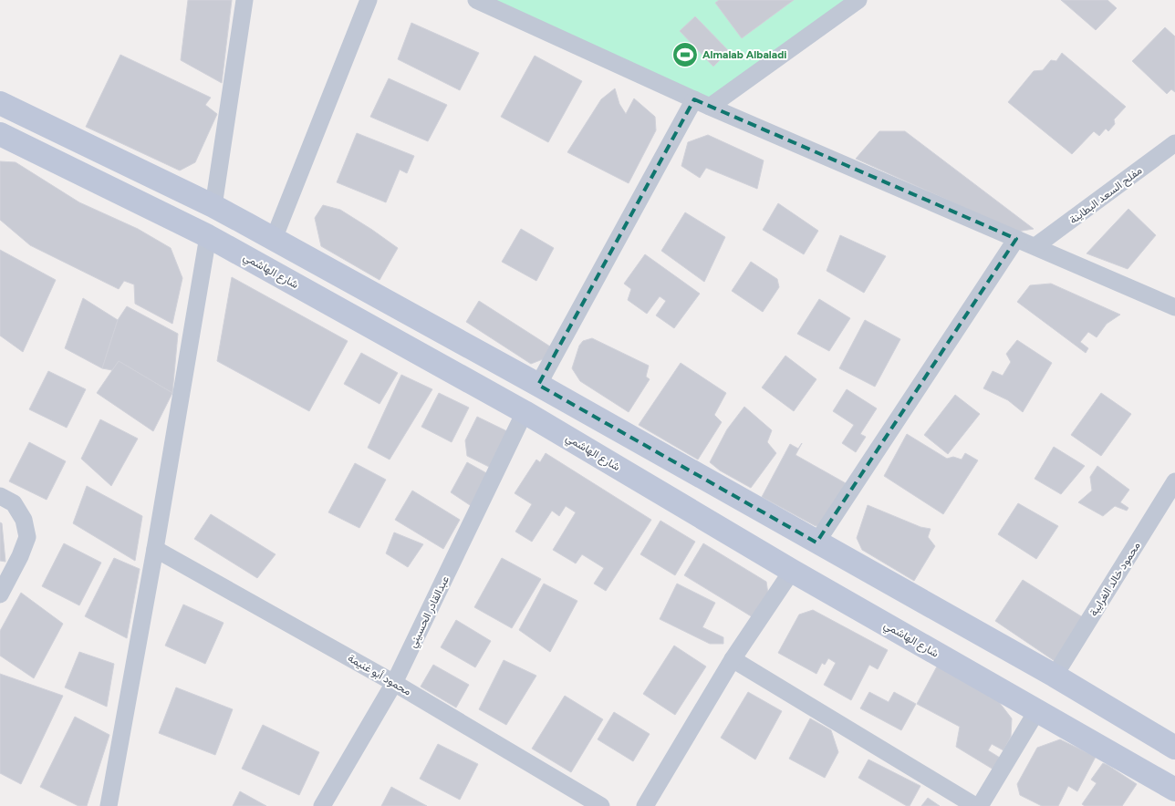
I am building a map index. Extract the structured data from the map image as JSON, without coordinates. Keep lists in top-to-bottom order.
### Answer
{
  "streets": {
    "main road": ["شارع الهاشمي"],
    "street": [
      "مفلح السعد البطاينة",
      "محمود خالد الغرايبة",
      "عبدالقادر الحسيني",
      "محمود أبو غنيمة"
    ]
  },
  "crossings": [
    ["شارع الهاشمي", "عبدالقادر الحسيني"],
    ["عبدالقادر الحسيني", "محمود أبو غنيمة"]
  ],
  "places": {
    "sports": ["Almalab Albaladi"]
  }
}
